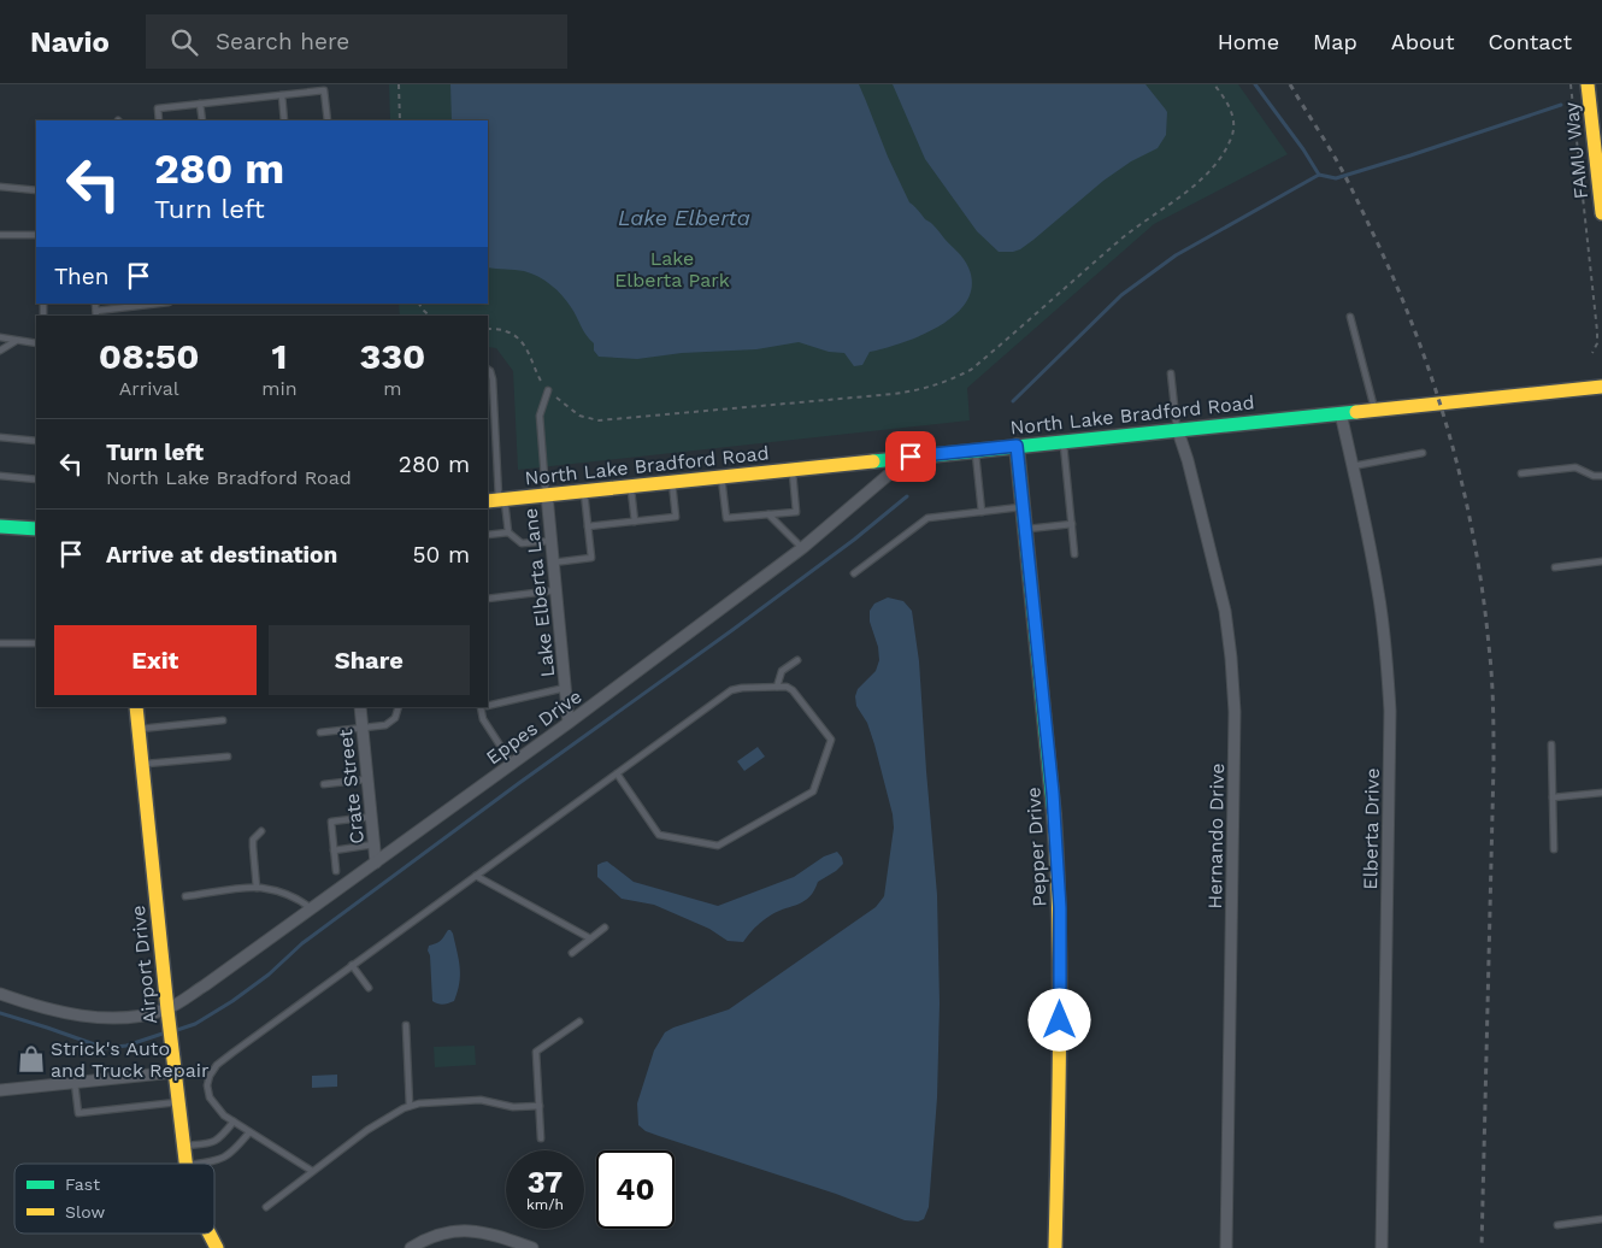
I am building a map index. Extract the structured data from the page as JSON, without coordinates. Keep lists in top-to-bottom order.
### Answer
{
  "streets": {
    "street": [
      "FAMU Way",
      "North Lake Bradford Road",
      "Lake Elberta Lane",
      "Eppes Drive",
      "Crate Street",
      "Elberta Drive",
      "Hernando Drive",
      "Pepper Drive",
      "Airport Drive"
    ]
  },
  "crossings": [
    ["North Lake Bradford Road", "Lake Elberta Lane"],
    ["North Lake Bradford Road", "Eppes Drive"],
    ["North Lake Bradford Road", "Elberta Drive"],
    ["North Lake Bradford Road", "Hernando Drive"],
    ["North Lake Bradford Road", "Pepper Drive"],
    ["Lake Elberta Lane", "Eppes Drive"],
    ["Eppes Drive", "Crate Street"],
    ["Eppes Drive", "Airport Drive"]
  ],
  "water": ["Lake Elberta"],
  "parks": ["Lake Elberta Park"],
  "places": {
    "shop": ["Strick's Auto and Truck Repair"]
  },
  "legend": ["Fast", "Slow"],
  "page": {
    "header": "Navio",
    "search": "Search here",
    "nav": [
      "Home",
      "Map",
      "About",
      "Contact"
    ],
    "turn": ["280 m", "Turn left"],
    "then": "Then",
    "eta": [
      "08:50",
      "Arrival",
      "1",
      "min",
      "330",
      "m"
    ],
    "list": [
      {
        "name": "Turn left",
        "note": "North Lake Bradford Road",
        "value": "280 m"
      },
      {
        "name": "Arrive at destination",
        "value": "50 m"
      }
    ],
    "buttons": ["Exit", "Share"],
    "speed": "37 km/h",
    "limit": "40"
  }
}
